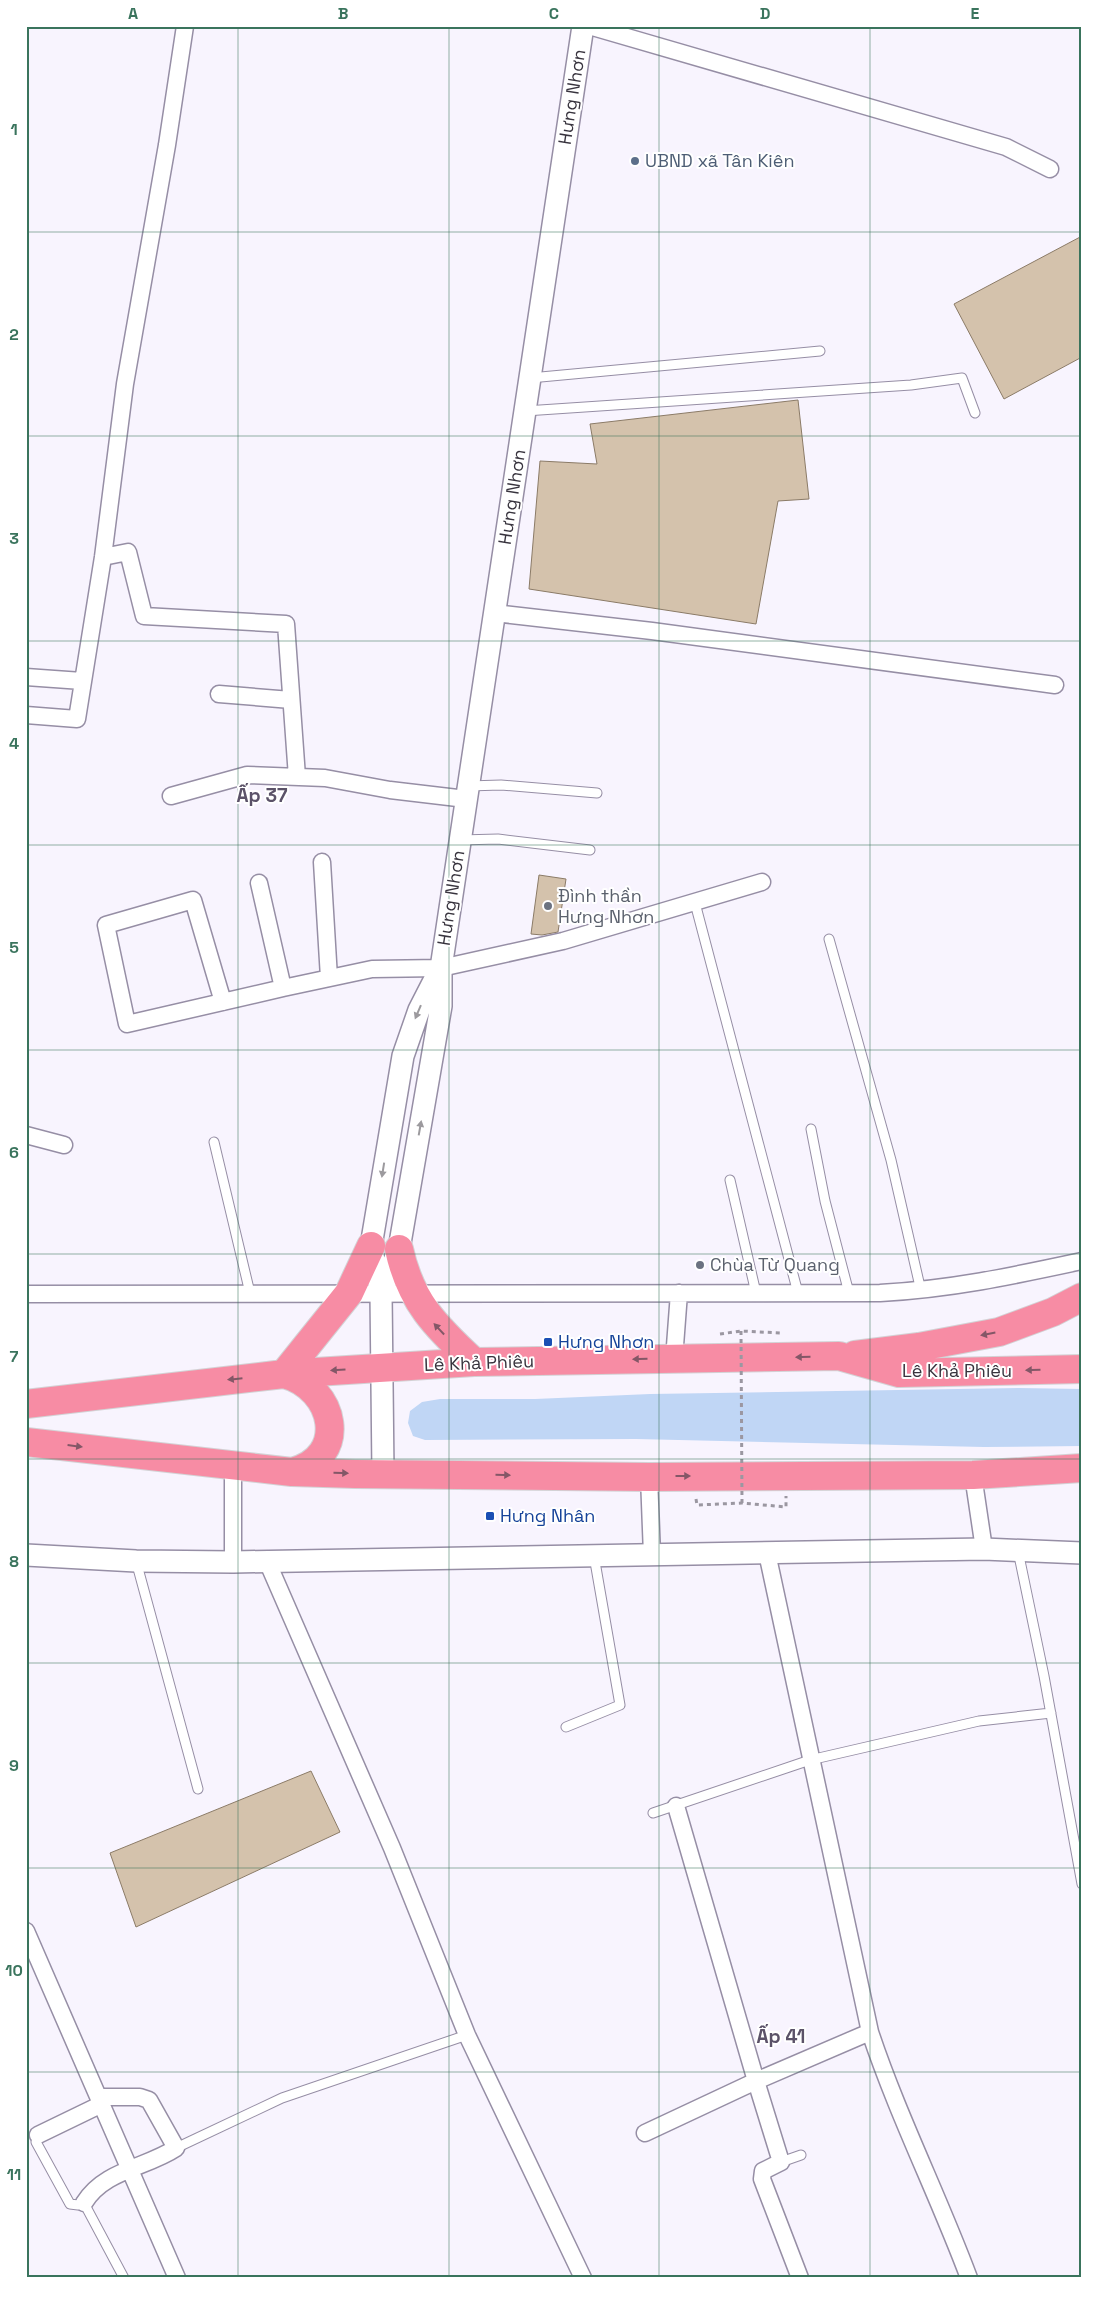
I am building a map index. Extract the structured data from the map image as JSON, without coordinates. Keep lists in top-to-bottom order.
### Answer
{
  "streets": {
    "highway": ["Lê Khả Phiêu"],
    "street": ["Hưng Nhơn"]
  },
  "crossings": [
    ["Hưng Nhơn", "Lê Khả Phiêu"]
  ],
  "districts": ["Ấp 37", "Ấp 41"],
  "places": {
    "other": ["UBND xã Tân Kiên", "Đình thần Hưng Nhơn", "Chùa Từ Quang"],
    "transit": ["Hưng Nhơn", "Hưng Nhân"]
  },
  "grid": {
    "columns": [
      "A",
      "B",
      "C",
      "D",
      "E"
    ],
    "rows": [
      "1",
      "2",
      "3",
      "4",
      "5",
      "6",
      "7",
      "8",
      "9",
      "10",
      "11"
    ]
  }
}
